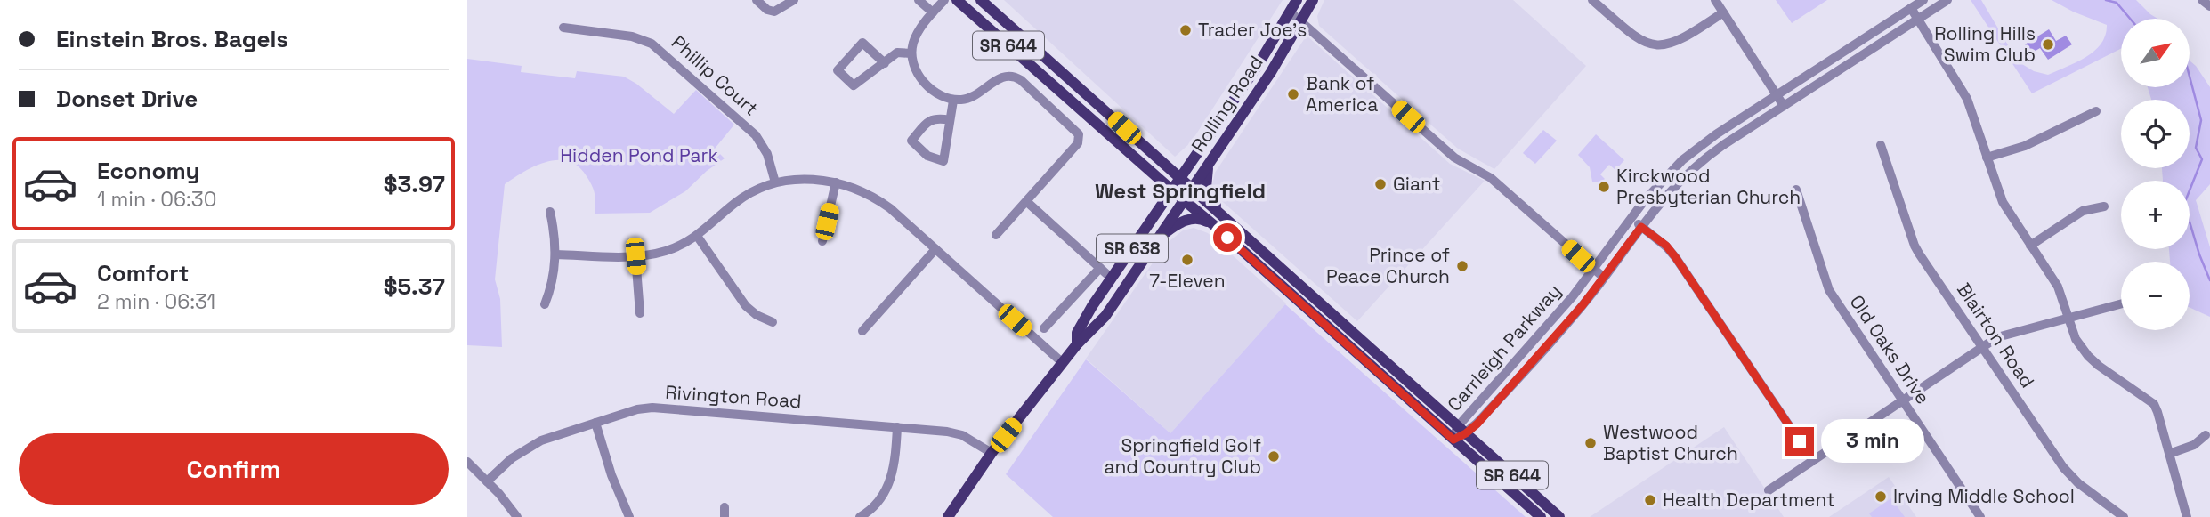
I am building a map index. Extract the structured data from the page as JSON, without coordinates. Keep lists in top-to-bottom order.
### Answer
{
  "streets": {
    "main road": ["SR 644", "Rolling Road", "SR 638"],
    "street": [
      "Phillip Court",
      "Blairton Road",
      "Carrleigh Parkway",
      "Old Oaks Drive",
      "Rivington Road"
    ]
  },
  "crossings": [
    ["SR 644", "Rolling Road"],
    ["SR 644", "Carrleigh Parkway"],
    ["Rolling Road", "Rivington Road"]
  ],
  "districts": ["West Springfield"],
  "parks": ["Hidden Pond Park"],
  "places": [
    "Trader Joe's",
    "Rolling Hills Swim Club",
    "Bank of America",
    "Giant",
    "Kirckwood Presbyterian Church",
    "7-Eleven",
    "Prince of Peace Church",
    "Westwood Baptist Church",
    "Springfield Golf and Country Club",
    "Irving Middle School",
    "Health Department"
  ],
  "north": "top right",
  "page": {
    "banner": ["Einstein Bros. Bagels", "Donset Drive"],
    "map_buttons": ["+", "−"],
    "list": [
      {
        "name": "Economy",
        "note": "1 min · 06:30",
        "value": "$3.97"
      },
      {
        "name": "Comfort",
        "note": "2 min · 06:31",
        "value": "$5.37"
      }
    ],
    "bubble": "3 min",
    "buttons": "Confirm"
  }
}
